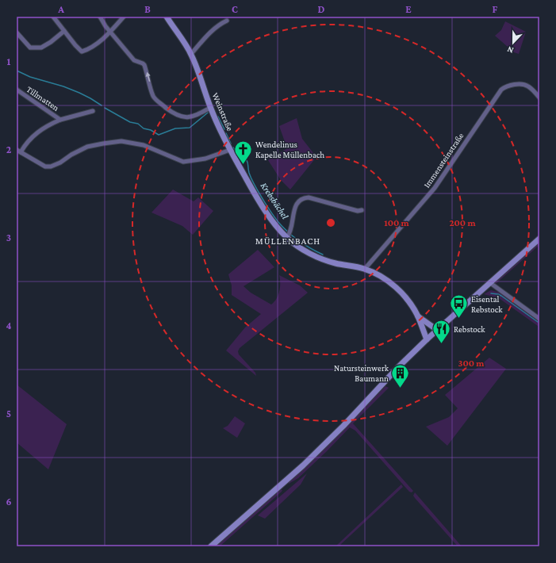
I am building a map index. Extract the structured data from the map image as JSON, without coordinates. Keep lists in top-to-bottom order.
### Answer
{
  "streets": {
    "main road": ["Weinstraße"],
    "street": ["Tillmatten", "Immensteinstraße"]
  },
  "crossings": [
    ["Weinstraße", "Immensteinstraße"]
  ],
  "districts": ["MÜLLENBACH"],
  "water": ["Krebsbächel"],
  "places": {
    "church": ["Wendelinus Kapelle Müllenbach"],
    "bus stop": ["Eisental Rebstock"],
    "restaurant": ["Rebstock"],
    "building": ["Natursteinwerk Baumann"]
  },
  "north": "bottom",
  "grid": {
    "columns": [
      "A",
      "B",
      "C",
      "D",
      "E",
      "F"
    ],
    "rows": [
      "1",
      "2",
      "3",
      "4",
      "5",
      "6"
    ]
  },
  "rings": ["100 m", "200 m", "300 m"]
}
